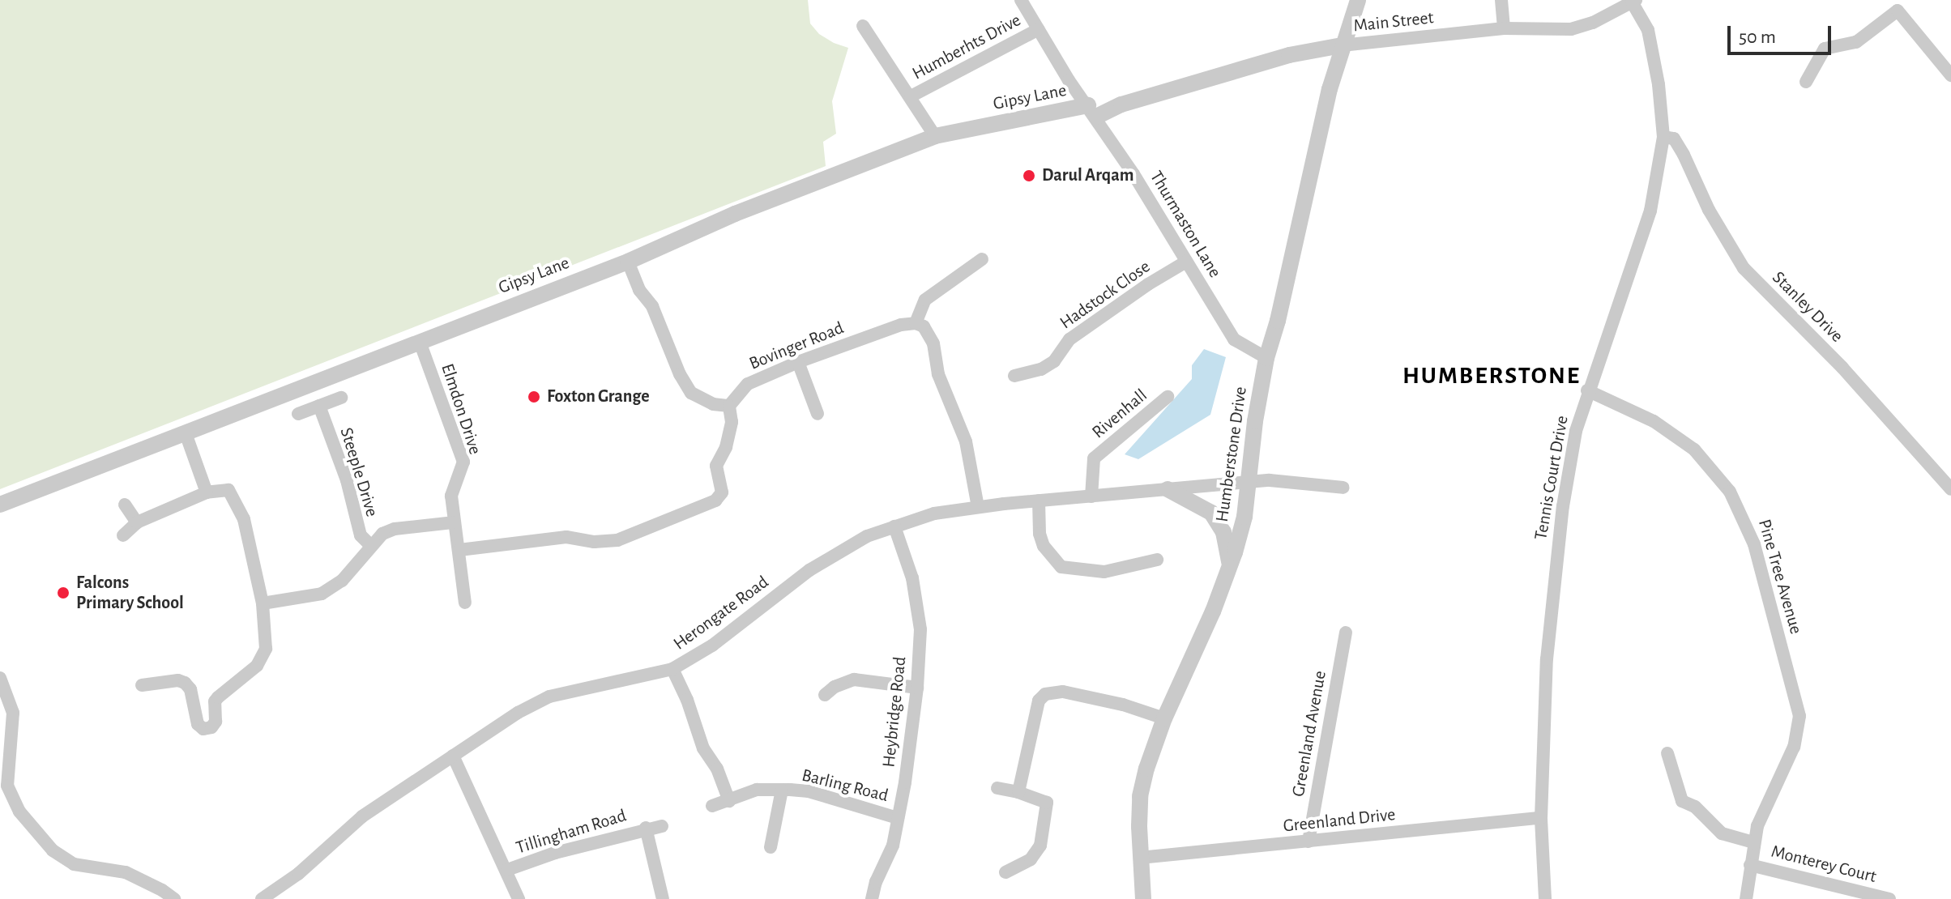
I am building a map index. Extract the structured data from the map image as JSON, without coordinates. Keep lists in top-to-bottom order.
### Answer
{
  "streets": {
    "street": [
      "Main Street",
      "Humberhts Drive",
      "Gipsy Lane",
      "Thurmaston Lane",
      "Hadstock Close",
      "Stanley Drive",
      "Bovinger Road",
      "Elmdon Drive",
      "Rivenhall",
      "Humberstone Drive",
      "Steeple Drive",
      "Tennis Court Drive",
      "Pine Tree Avenue",
      "Herongate Road",
      "Heybridge Road",
      "Greenland Avenue",
      "Barling Road",
      "Greenland Drive",
      "Tillingham Road",
      "Monterey Court"
    ]
  },
  "crossings": [
    ["Main Street", "Gipsy Lane"],
    ["Main Street", "Humberstone Drive"],
    ["Main Street", "Tennis Court Drive"],
    ["Humberhts Drive", "Thurmaston Lane"],
    ["Gipsy Lane", "Thurmaston Lane"],
    ["Gipsy Lane", "Elmdon Drive"],
    ["Gipsy Lane", "Humberstone Drive"],
    ["Thurmaston Lane", "Hadstock Close"],
    ["Thurmaston Lane", "Humberstone Drive"],
    ["Stanley Drive", "Tennis Court Drive"],
    ["Rivenhall", "Herongate Road"],
    ["Humberstone Drive", "Herongate Road"],
    ["Humberstone Drive", "Greenland Drive"],
    ["Tennis Court Drive", "Pine Tree Avenue"],
    ["Tennis Court Drive", "Greenland Drive"],
    ["Pine Tree Avenue", "Monterey Court"],
    ["Herongate Road", "Heybridge Road"],
    ["Heybridge Road", "Barling Road"],
    ["Greenland Avenue", "Greenland Drive"]
  ],
  "districts": ["HUMBERSTONE"],
  "places": ["Darul Arqam", "Foxton Grange", "Falcons Primary School"],
  "scale_bar": "50 m"
}
